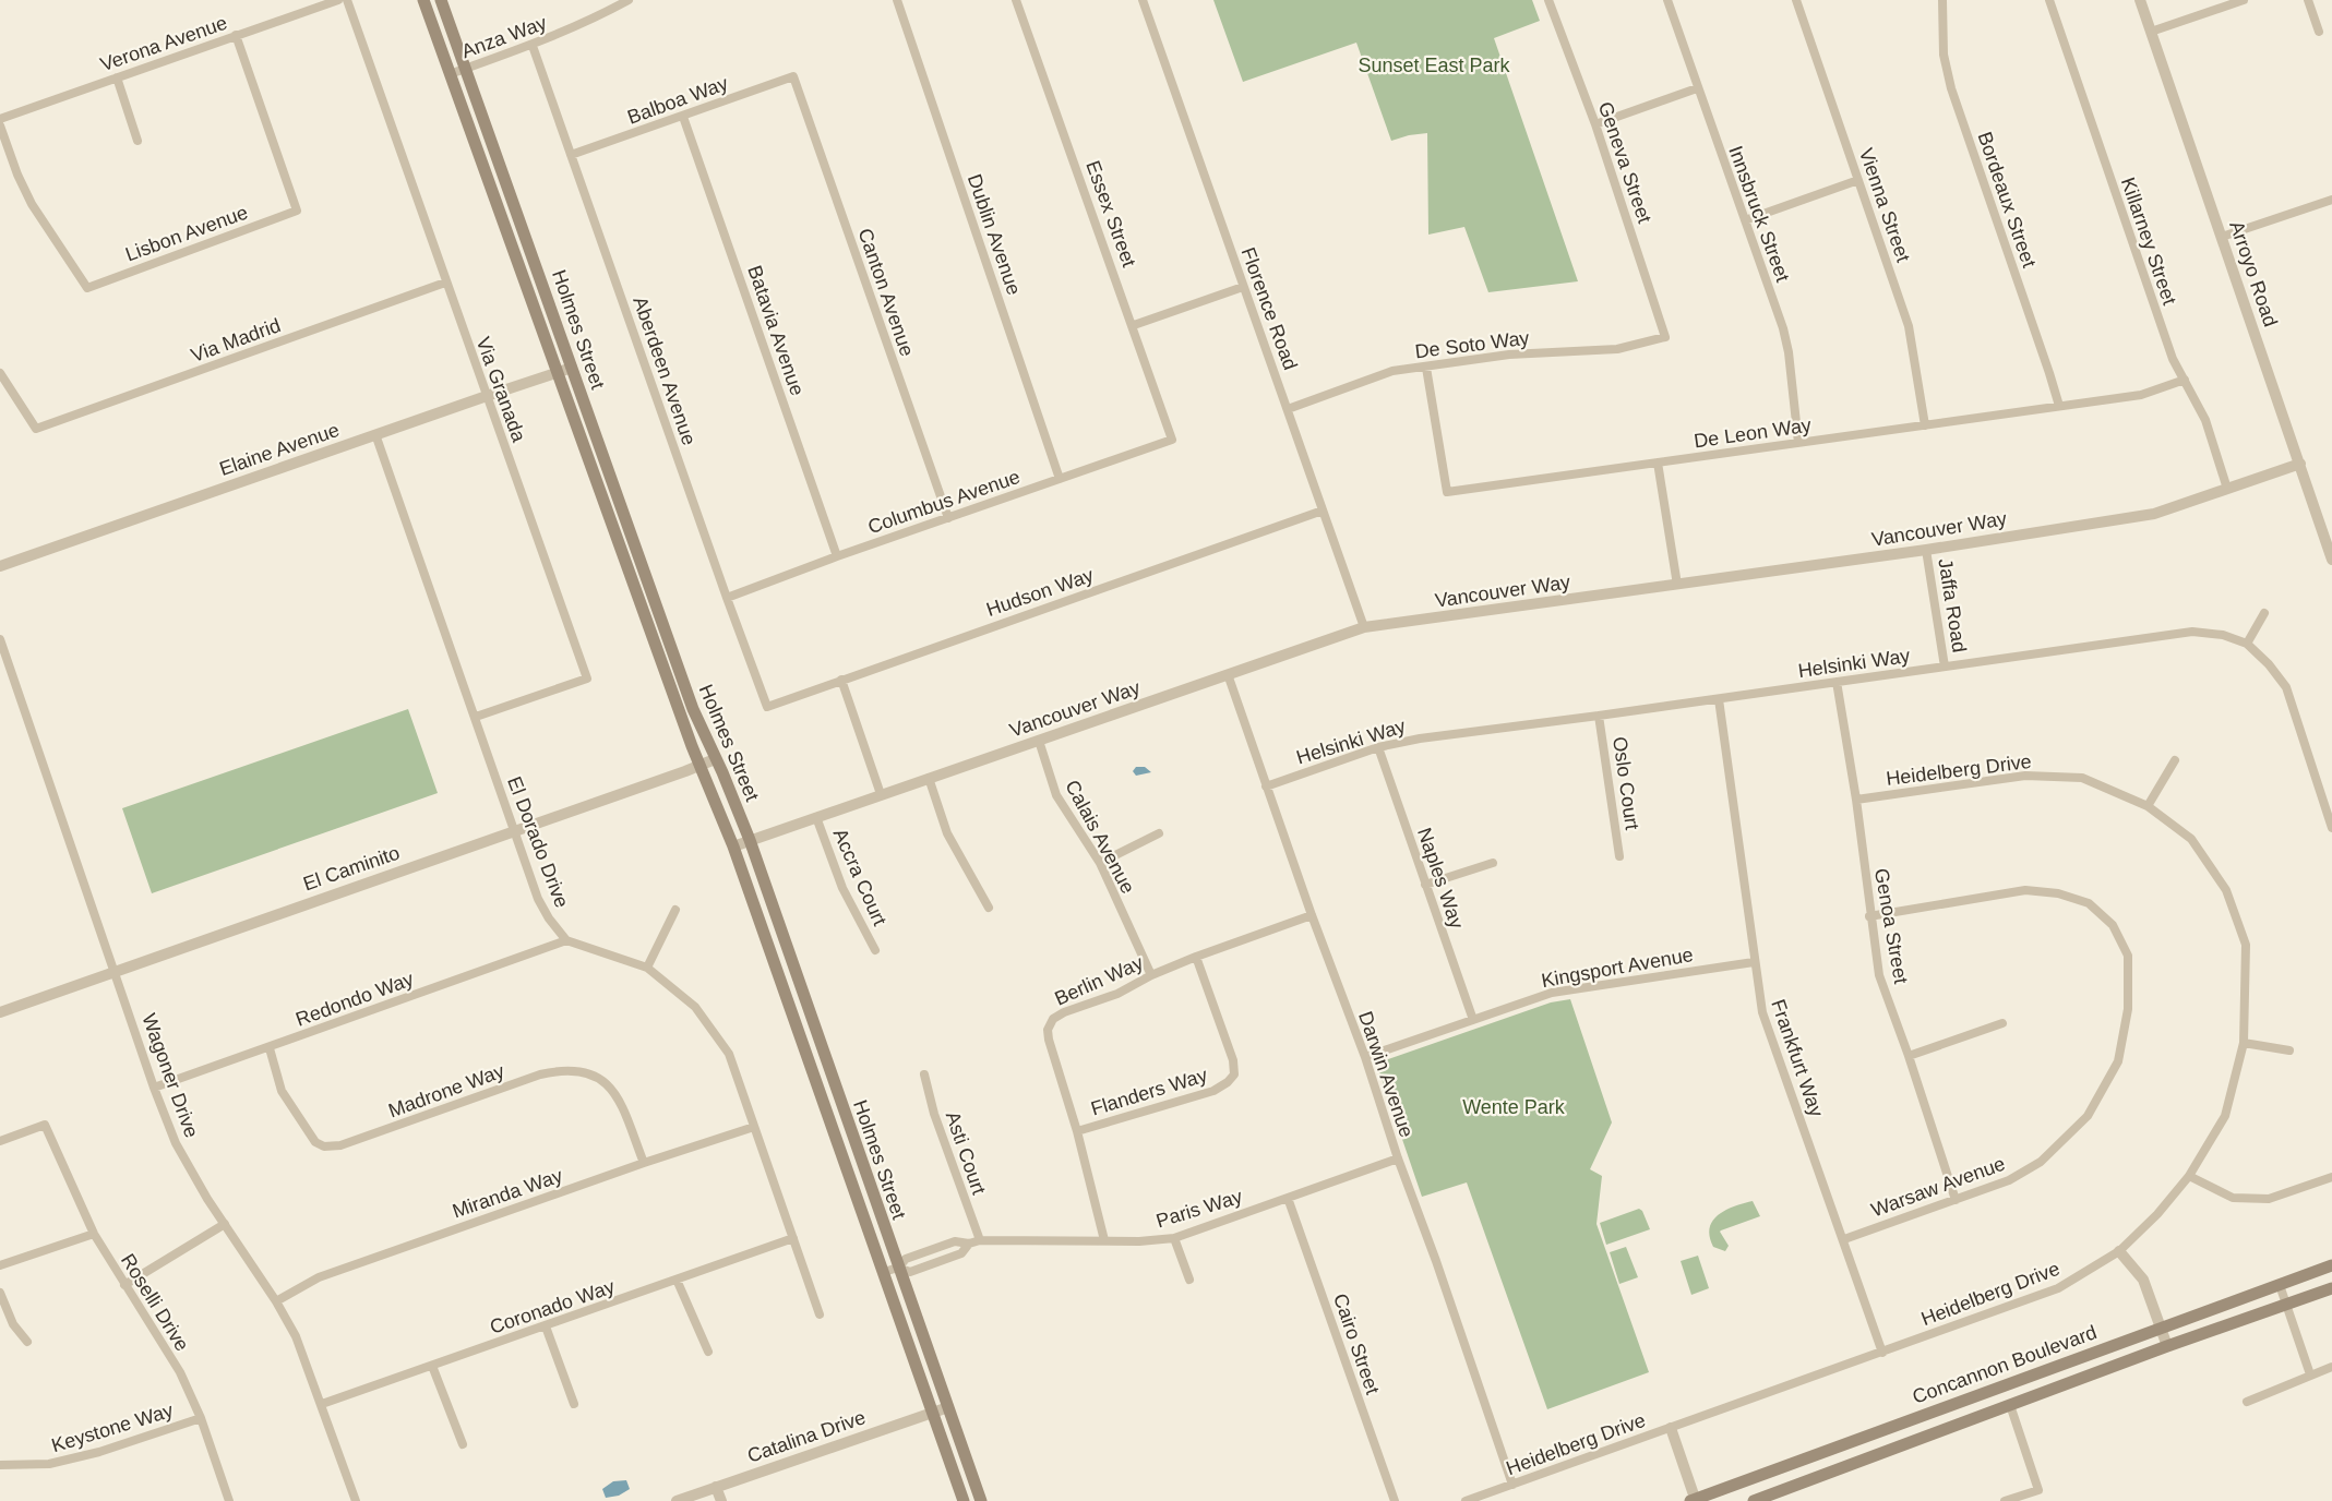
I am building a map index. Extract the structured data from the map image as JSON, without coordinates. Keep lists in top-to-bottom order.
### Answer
{
  "streets": {
    "main road": ["Holmes Street", "Concannon Boulevard"],
    "street": [
      "Anza Way",
      "Verona Avenue",
      "Balboa Way",
      "Geneva Street",
      "Bordeaux Street",
      "Vienna Street",
      "Essex Street",
      "Innsbruck Street",
      "Lisbon Avenue",
      "Dublin Avenue",
      "Killarney Street",
      "Arroyo Road",
      "Canton Avenue",
      "Florence Road",
      "Batavia Avenue",
      "Via Madrid",
      "De Soto Way",
      "Aberdeen Avenue",
      "Via Granada",
      "De Leon Way",
      "Elaine Avenue",
      "Columbus Avenue",
      "Vancouver Way",
      "Hudson Way",
      "Jaffa Road",
      "Helsinki Way",
      "Heidelberg Drive",
      "Oslo Court",
      "Calais Avenue",
      "El Dorado Drive",
      "El Caminito",
      "Accra Court",
      "Naples Way",
      "Genoa Street",
      "Kingsport Avenue",
      "Berlin Way",
      "Redondo Way",
      "Frankfurt Way",
      "Darwin Avenue",
      "Wagoner Drive",
      "Madrone Way",
      "Flanders Way",
      "Asti Court",
      "Warsaw Avenue",
      "Miranda Way",
      "Paris Way",
      "Roselli Drive",
      "Coronado Way",
      "Cairo Street",
      "Keystone Way",
      "Catalina Drive"
    ]
  },
  "crossings": [
    ["Anza Way", "Holmes Street"],
    ["Anza Way", "Aberdeen Avenue"],
    ["Verona Avenue", "Lisbon Avenue"],
    ["Balboa Way", "Canton Avenue"],
    ["Balboa Way", "Batavia Avenue"],
    ["Balboa Way", "Aberdeen Avenue"],
    ["Geneva Street", "De Soto Way"],
    ["Bordeaux Street", "De Leon Way"],
    ["Vienna Street", "De Leon Way"],
    ["Essex Street", "Columbus Avenue"],
    ["Innsbruck Street", "De Leon Way"],
    ["Dublin Avenue", "Columbus Avenue"],
    ["Killarney Street", "De Leon Way"],
    ["Killarney Street", "Vancouver Way"],
    ["Arroyo Road", "Vancouver Way"],
    ["Canton Avenue", "Columbus Avenue"],
    ["Florence Road", "De Soto Way"],
    ["Florence Road", "Vancouver Way"],
    ["Florence Road", "Hudson Way"],
    ["Holmes Street", "Elaine Avenue"],
    ["Holmes Street", "Vancouver Way"],
    ["Holmes Street", "El Caminito"],
    ["Holmes Street", "Paris Way"],
    ["Holmes Street", "Catalina Drive"],
    ["Batavia Avenue", "Columbus Avenue"],
    ["Via Madrid", "Via Granada"],
    ["De Soto Way", "De Leon Way"],
    ["Aberdeen Avenue", "Columbus Avenue"],
    ["Aberdeen Avenue", "Hudson Way"],
    ["Via Granada", "Elaine Avenue"],
    ["Via Granada", "El Dorado Drive"],
    ["Elaine Avenue", "El Dorado Drive"],
    ["Vancouver Way", "Jaffa Road"],
    ["Vancouver Way", "Calais Avenue"],
    ["Vancouver Way", "Accra Court"],
    ["Vancouver Way", "Darwin Avenue"],
    ["Jaffa Road", "Helsinki Way"],
    ["Helsinki Way", "Oslo Court"],
    ["Helsinki Way", "Naples Way"],
    ["Helsinki Way", "Genoa Street"],
    ["Helsinki Way", "Frankfurt Way"],
    ["Helsinki Way", "Darwin Avenue"],
    ["Heidelberg Drive", "Genoa Street"],
    ["Heidelberg Drive", "Frankfurt Way"],
    ["Heidelberg Drive", "Darwin Avenue"],
    ["Calais Avenue", "Berlin Way"],
    ["El Dorado Drive", "El Caminito"],
    ["El Dorado Drive", "Redondo Way"],
    ["El Caminito", "Wagoner Drive"],
    ["Naples Way", "Kingsport Avenue"],
    ["Genoa Street", "Warsaw Avenue"],
    ["Kingsport Avenue", "Frankfurt Way"],
    ["Kingsport Avenue", "Darwin Avenue"],
    ["Berlin Way", "Darwin Avenue"],
    ["Berlin Way", "Flanders Way"],
    ["Berlin Way", "Paris Way"],
    ["Redondo Way", "Wagoner Drive"],
    ["Redondo Way", "Madrone Way"],
    ["Frankfurt Way", "Warsaw Avenue"],
    ["Darwin Avenue", "Paris Way"],
    ["Wagoner Drive", "Miranda Way"],
    ["Wagoner Drive", "Coronado Way"],
    ["Madrone Way", "Miranda Way"],
    ["Asti Court", "Paris Way"],
    ["Paris Way", "Cairo Street"],
    ["Roselli Drive", "Keystone Way"]
  ],
  "parks": ["Sunset East Park", "Wente Park"]
}
